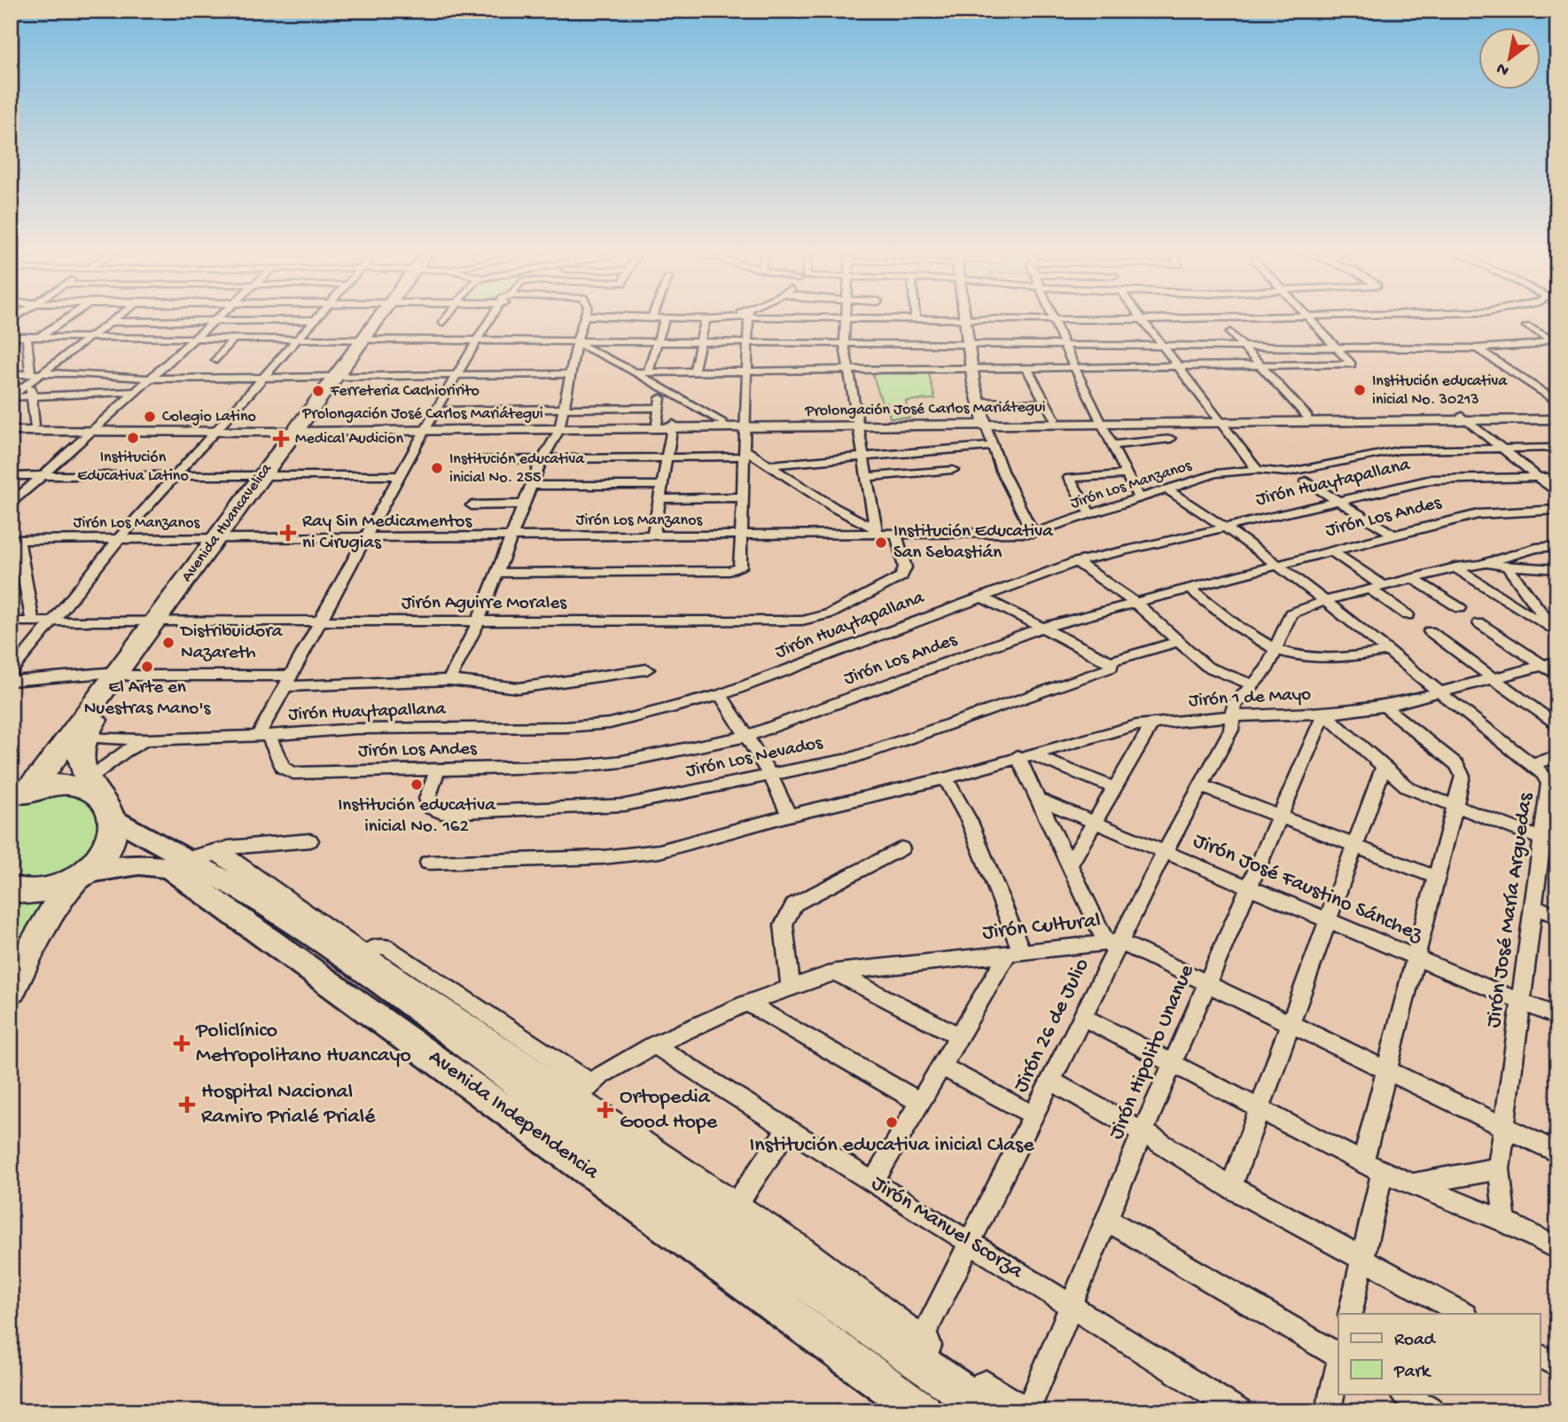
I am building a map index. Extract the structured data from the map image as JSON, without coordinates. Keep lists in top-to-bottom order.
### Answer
{
  "streets": {
    "highway": ["Avenida Huancavelica"],
    "main road": ["Avenida Independencia"],
    "street": [
      "Prolongación José Carlos Mariátegui",
      "Jirón Huaytapallana",
      "Jirón Los Manzanos",
      "Jirón Los Andes",
      "Jirón Aguirre Morales",
      "Jirón 1 de Mayo",
      "Jirón Los Nevados",
      "Jirón José Faustino Sánchez",
      "Jirón José María Arguedas",
      "Jirón Cultural",
      "Jirón 26 de Julio",
      "Jirón Hipolito Unanue",
      "Jirón Manuel Scorza"
    ]
  },
  "crossings": [
    ["Prolongación José Carlos Mariátegui", "Avenida Huancavelica"],
    ["Jirón Huaytapallana", "Jirón Los Andes"],
    ["Jirón Huaytapallana", "Avenida Huancavelica"],
    ["Jirón Huaytapallana", "Jirón José María Arguedas"],
    ["Jirón Los Manzanos", "Avenida Huancavelica"],
    ["Jirón Los Manzanos", "Jirón Aguirre Morales"],
    ["Jirón Los Manzanos", "Jirón José María Arguedas"],
    ["Jirón Los Andes", "Jirón Los Nevados"],
    ["Jirón Los Andes", "Jirón José María Arguedas"],
    ["Avenida Huancavelica", "Jirón Aguirre Morales"],
    ["Avenida Huancavelica", "Avenida Independencia"],
    ["Jirón 1 de Mayo", "Jirón José María Arguedas"],
    ["Jirón 1 de Mayo", "Jirón 26 de Julio"],
    ["Jirón 1 de Mayo", "Jirón Hipolito Unanue"],
    ["Jirón José Faustino Sánchez", "Jirón José María Arguedas"],
    ["Jirón José Faustino Sánchez", "Jirón 26 de Julio"],
    ["Jirón José Faustino Sánchez", "Jirón Hipolito Unanue"],
    ["Jirón José María Arguedas", "Jirón Cultural"],
    ["Jirón José María Arguedas", "Jirón 26 de Julio"],
    ["Jirón Cultural", "Jirón 26 de Julio"],
    ["Jirón Cultural", "Jirón Hipolito Unanue"],
    ["Jirón Cultural", "Avenida Independencia"],
    ["Jirón Cultural", "Jirón Manuel Scorza"],
    ["Jirón 26 de Julio", "Avenida Independencia"],
    ["Jirón 26 de Julio", "Jirón Manuel Scorza"],
    ["Jirón Hipolito Unanue", "Jirón Manuel Scorza"]
  ],
  "places": {
    "other": [
      "Institución educativa inicial No. 30213",
      "Ferreteria Cachioririto",
      "Colegio Latino",
      "Institución Educativa Latino",
      "Institución educativa inicial No. 255",
      "Institución Educativa San Sebastián",
      "Distribuidora Nazareth",
      "El Arte en Nuestras Mano's",
      "Institución educativa inicial No. 162",
      "Institución educativa inicial Clase"
    ],
    "health": [
      "Medical Audicion",
      "Ray Sin Medicamentos ni Cirugias",
      "Policlínico Metropolitano Huancayo",
      "Hospital Nacional Ramiro Prialé Prialé",
      "Ortopedia Good Hope"
    ]
  },
  "legend": ["Road", "Park"],
  "north": "bottom left"
}
